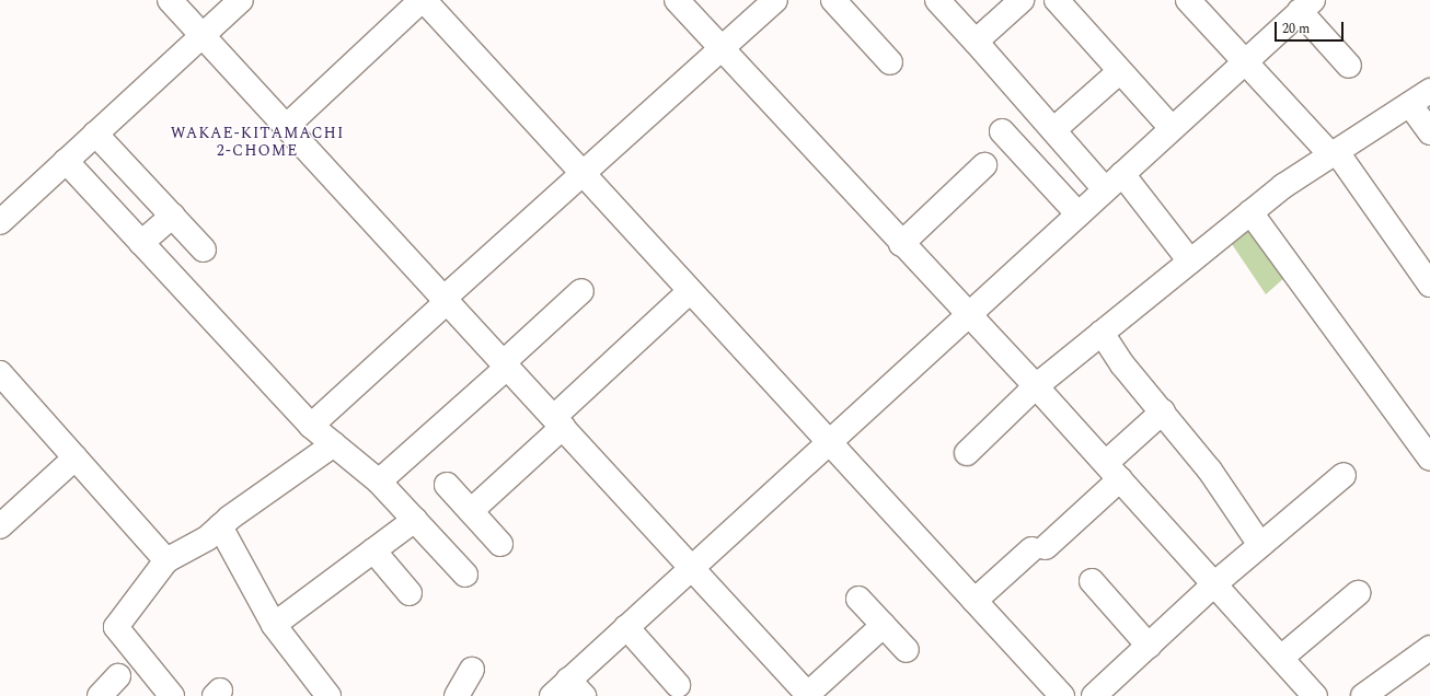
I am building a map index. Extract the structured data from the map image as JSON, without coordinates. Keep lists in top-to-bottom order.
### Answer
{
  "districts": ["WAKAE-KITAMACHI 2-CHOME"],
  "scale_bar": "20 m"
}
